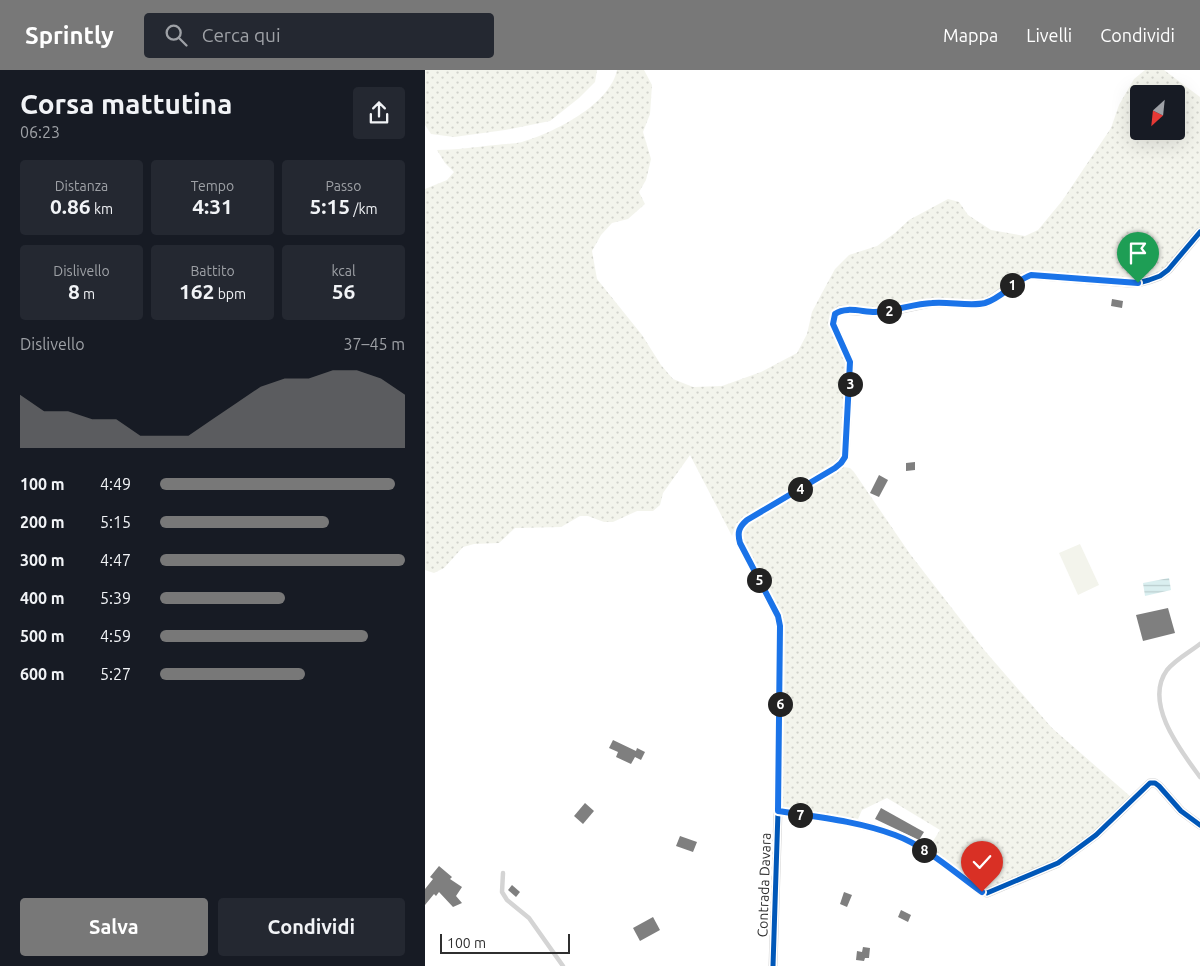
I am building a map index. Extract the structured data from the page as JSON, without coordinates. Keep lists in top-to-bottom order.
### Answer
{
  "streets": {
    "street": ["Contrada Davara"]
  },
  "scale_bar": "100 m",
  "north": "bottom left",
  "page": {
    "header": "Sprintly",
    "search": "Cerca qui",
    "nav": ["Mappa", "Livelli", "Condividi"],
    "heading": ["Corsa mattutina", "06:23"],
    "stats": [
      ["Distanza", "0.86 km"],
      ["Tempo", "4:31"],
      ["Passo", "5:15 /km"],
      ["Dislivello", "8 m"],
      ["Battito", "162 bpm"],
      ["kcal", "56"]
    ],
    "pins": [
      "1",
      "2",
      "3",
      "4",
      "5",
      "6",
      "7",
      "8"
    ],
    "chart": ["Dislivello", "37–45 m"],
    "list": [
      {
        "name": "100 m",
        "note": "4:49"
      },
      {
        "name": "200 m",
        "note": "5:15"
      },
      {
        "name": "300 m",
        "note": "4:47"
      },
      {
        "name": "400 m",
        "note": "5:39"
      },
      {
        "name": "500 m",
        "note": "4:59"
      },
      {
        "name": "600 m",
        "note": "5:27"
      }
    ],
    "buttons": ["Salva", "Condividi"],
    "scale": "100 m"
  }
}
